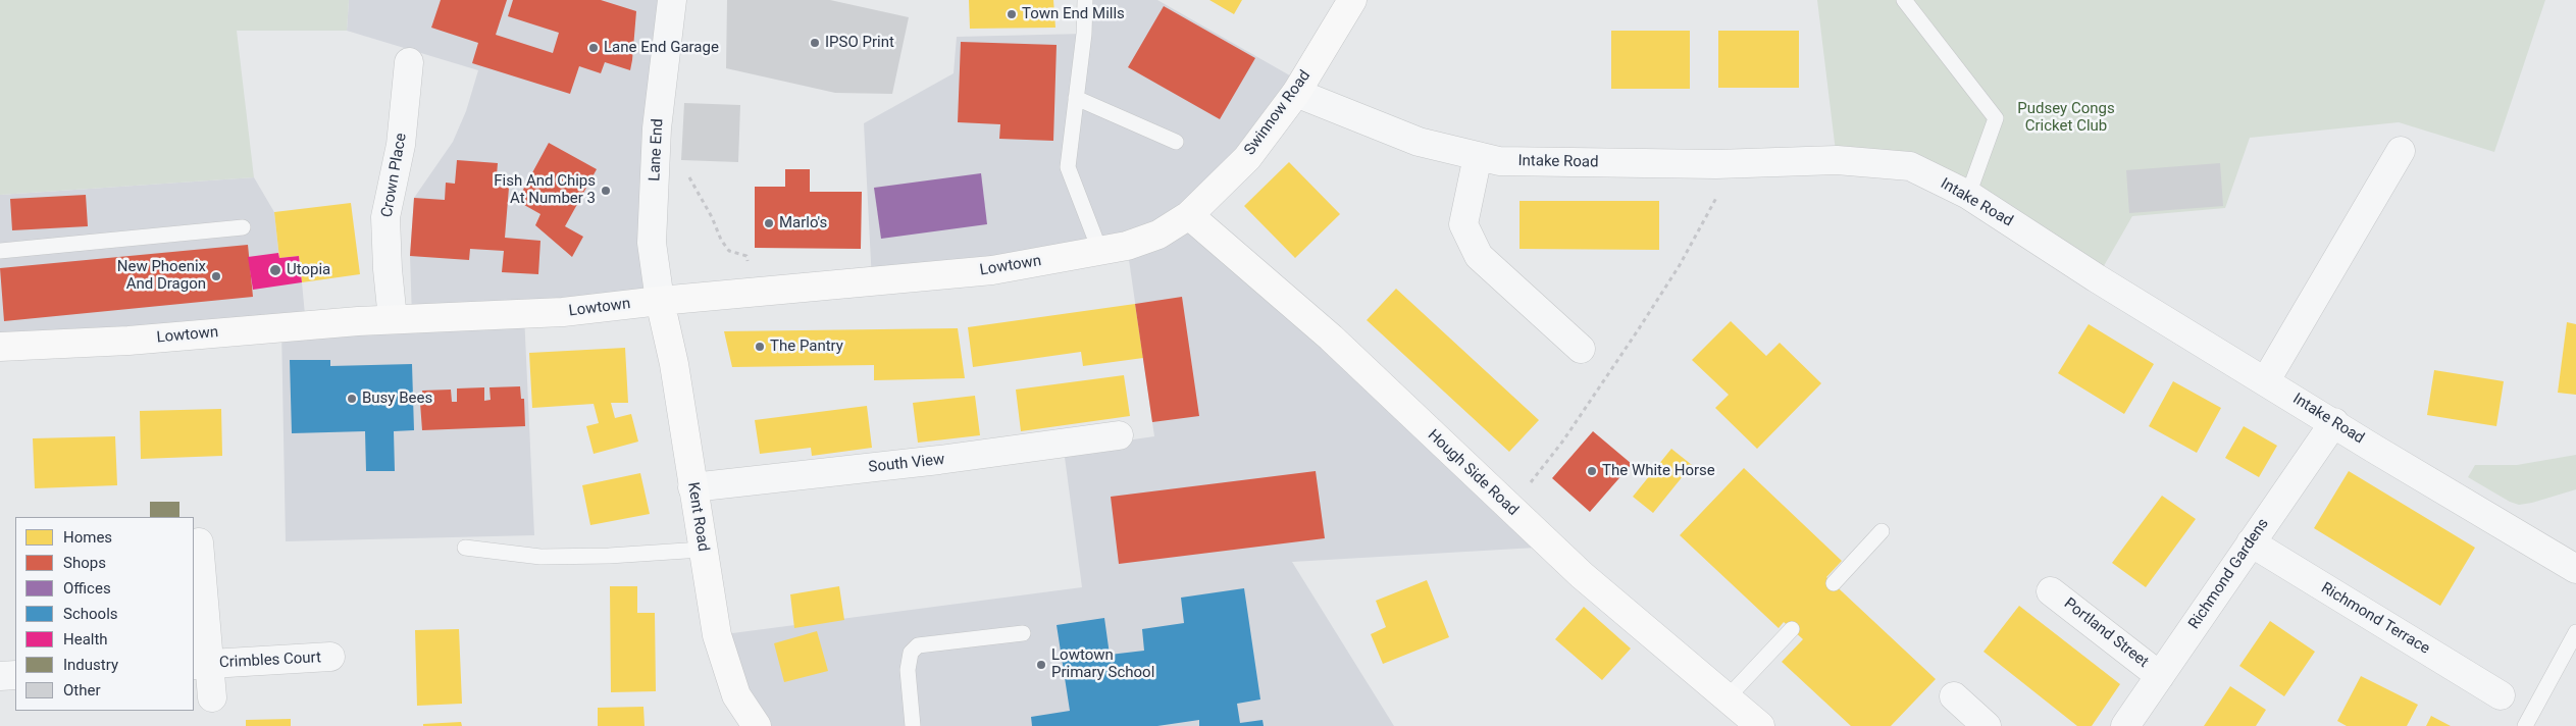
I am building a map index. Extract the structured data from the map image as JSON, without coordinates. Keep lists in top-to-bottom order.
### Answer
{
  "streets": {
    "main road": [
      "Swinnow Road",
      "Lowtown",
      "Hough Side Road",
      "Kent Road"
    ],
    "street": [
      "Lane End",
      "Intake Road",
      "Crown Place",
      "South View",
      "Richmond Gardens",
      "Richmond Terrace",
      "Portland Street",
      "Crimbles Court"
    ]
  },
  "crossings": [
    ["Swinnow Road", "Intake Road"],
    ["Swinnow Road", "Lowtown"],
    ["Swinnow Road", "Hough Side Road"],
    ["Lane End", "Lowtown"],
    ["Lane End", "Kent Road"],
    ["Intake Road", "Richmond Gardens"],
    ["Crown Place", "Lowtown"],
    ["Lowtown", "Hough Side Road"],
    ["Lowtown", "Kent Road"],
    ["South View", "Kent Road"],
    ["Richmond Gardens", "Richmond Terrace"],
    ["Richmond Gardens", "Portland Street"]
  ],
  "parks": ["Pudsey Congs Cricket Club"],
  "places": [
    "Town End Mills",
    "IPSO Print",
    "Lane End Garage",
    "Fish And Chips At Number 3",
    "Marlo's",
    "Utopia",
    "New Phoenix And Dragon",
    "The Pantry",
    "Busy Bees",
    "The White Horse",
    "Lowtown Primary School"
  ],
  "legend": [
    "Homes",
    "Shops",
    "Offices",
    "Schools",
    "Health",
    "Industry",
    "Other"
  ]
}
